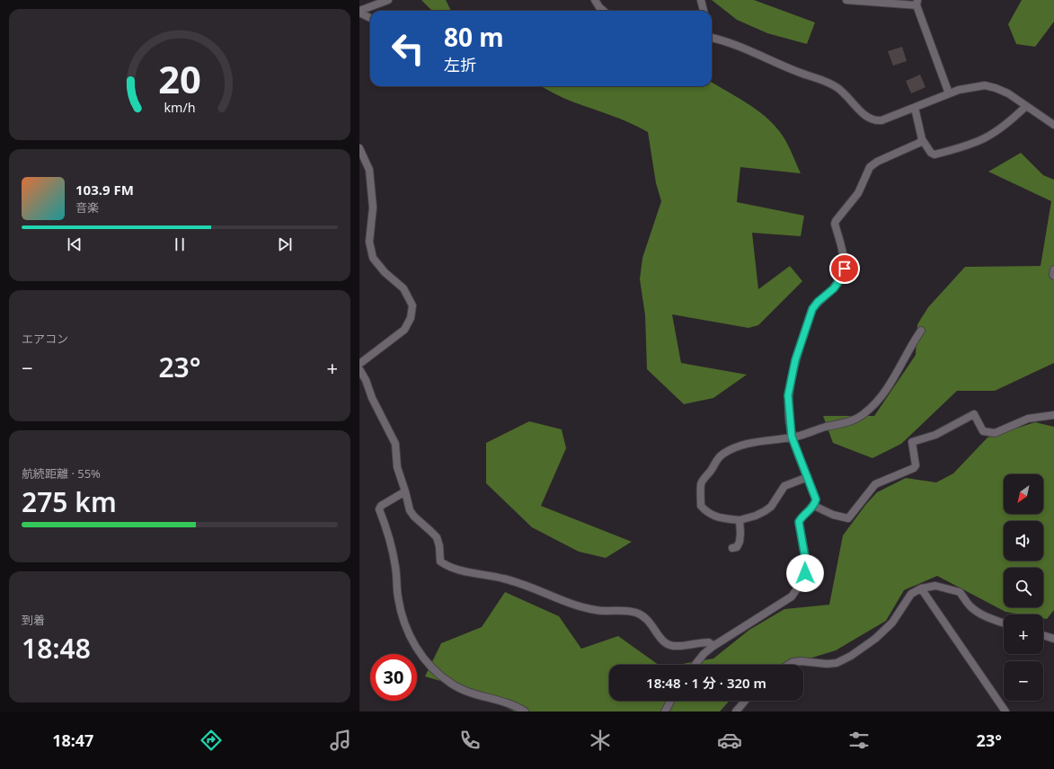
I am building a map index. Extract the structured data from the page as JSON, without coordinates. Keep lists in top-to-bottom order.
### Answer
{
  "north": "bottom left",
  "page": {
    "turn": ["80 m", "左折"],
    "song": ["103.9 FM", "音楽"],
    "tile": [
      "エアコン",
      ["航続距離 · 55%", "275 km"],
      ["到着", "18:48"]
    ],
    "heat": ["−", "23°", "+"],
    "map_buttons": ["+", "−"],
    "limit": "30",
    "trip": "18:48 · 1 分 · 320 m",
    "tabs": ["18:47", "23°"],
    "gauge": ["20", "km/h"]
  }
}
